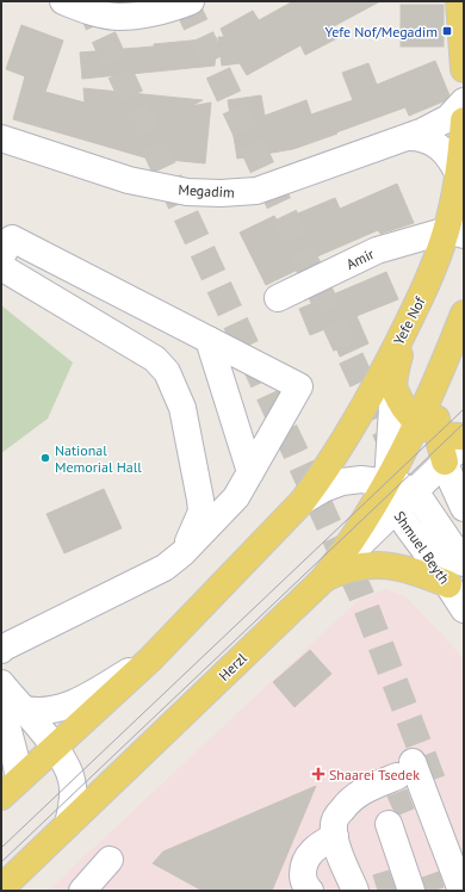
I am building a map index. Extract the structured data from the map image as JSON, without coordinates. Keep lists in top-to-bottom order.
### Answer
{
  "streets": {
    "main road": ["Yefe Nof", "Herzl"],
    "street": ["Megadim", "Amir", "Shmuel Beyth"]
  },
  "crossings": [
    ["Amir", "Yefe Nof"],
    ["Shmuel Beyth", "Herzl"]
  ],
  "places": {
    "transit": ["Yefe Nof/Megadim"],
    "other": ["National Memorial Hall"],
    "health": ["Shaarei Tsedek"]
  }
}
